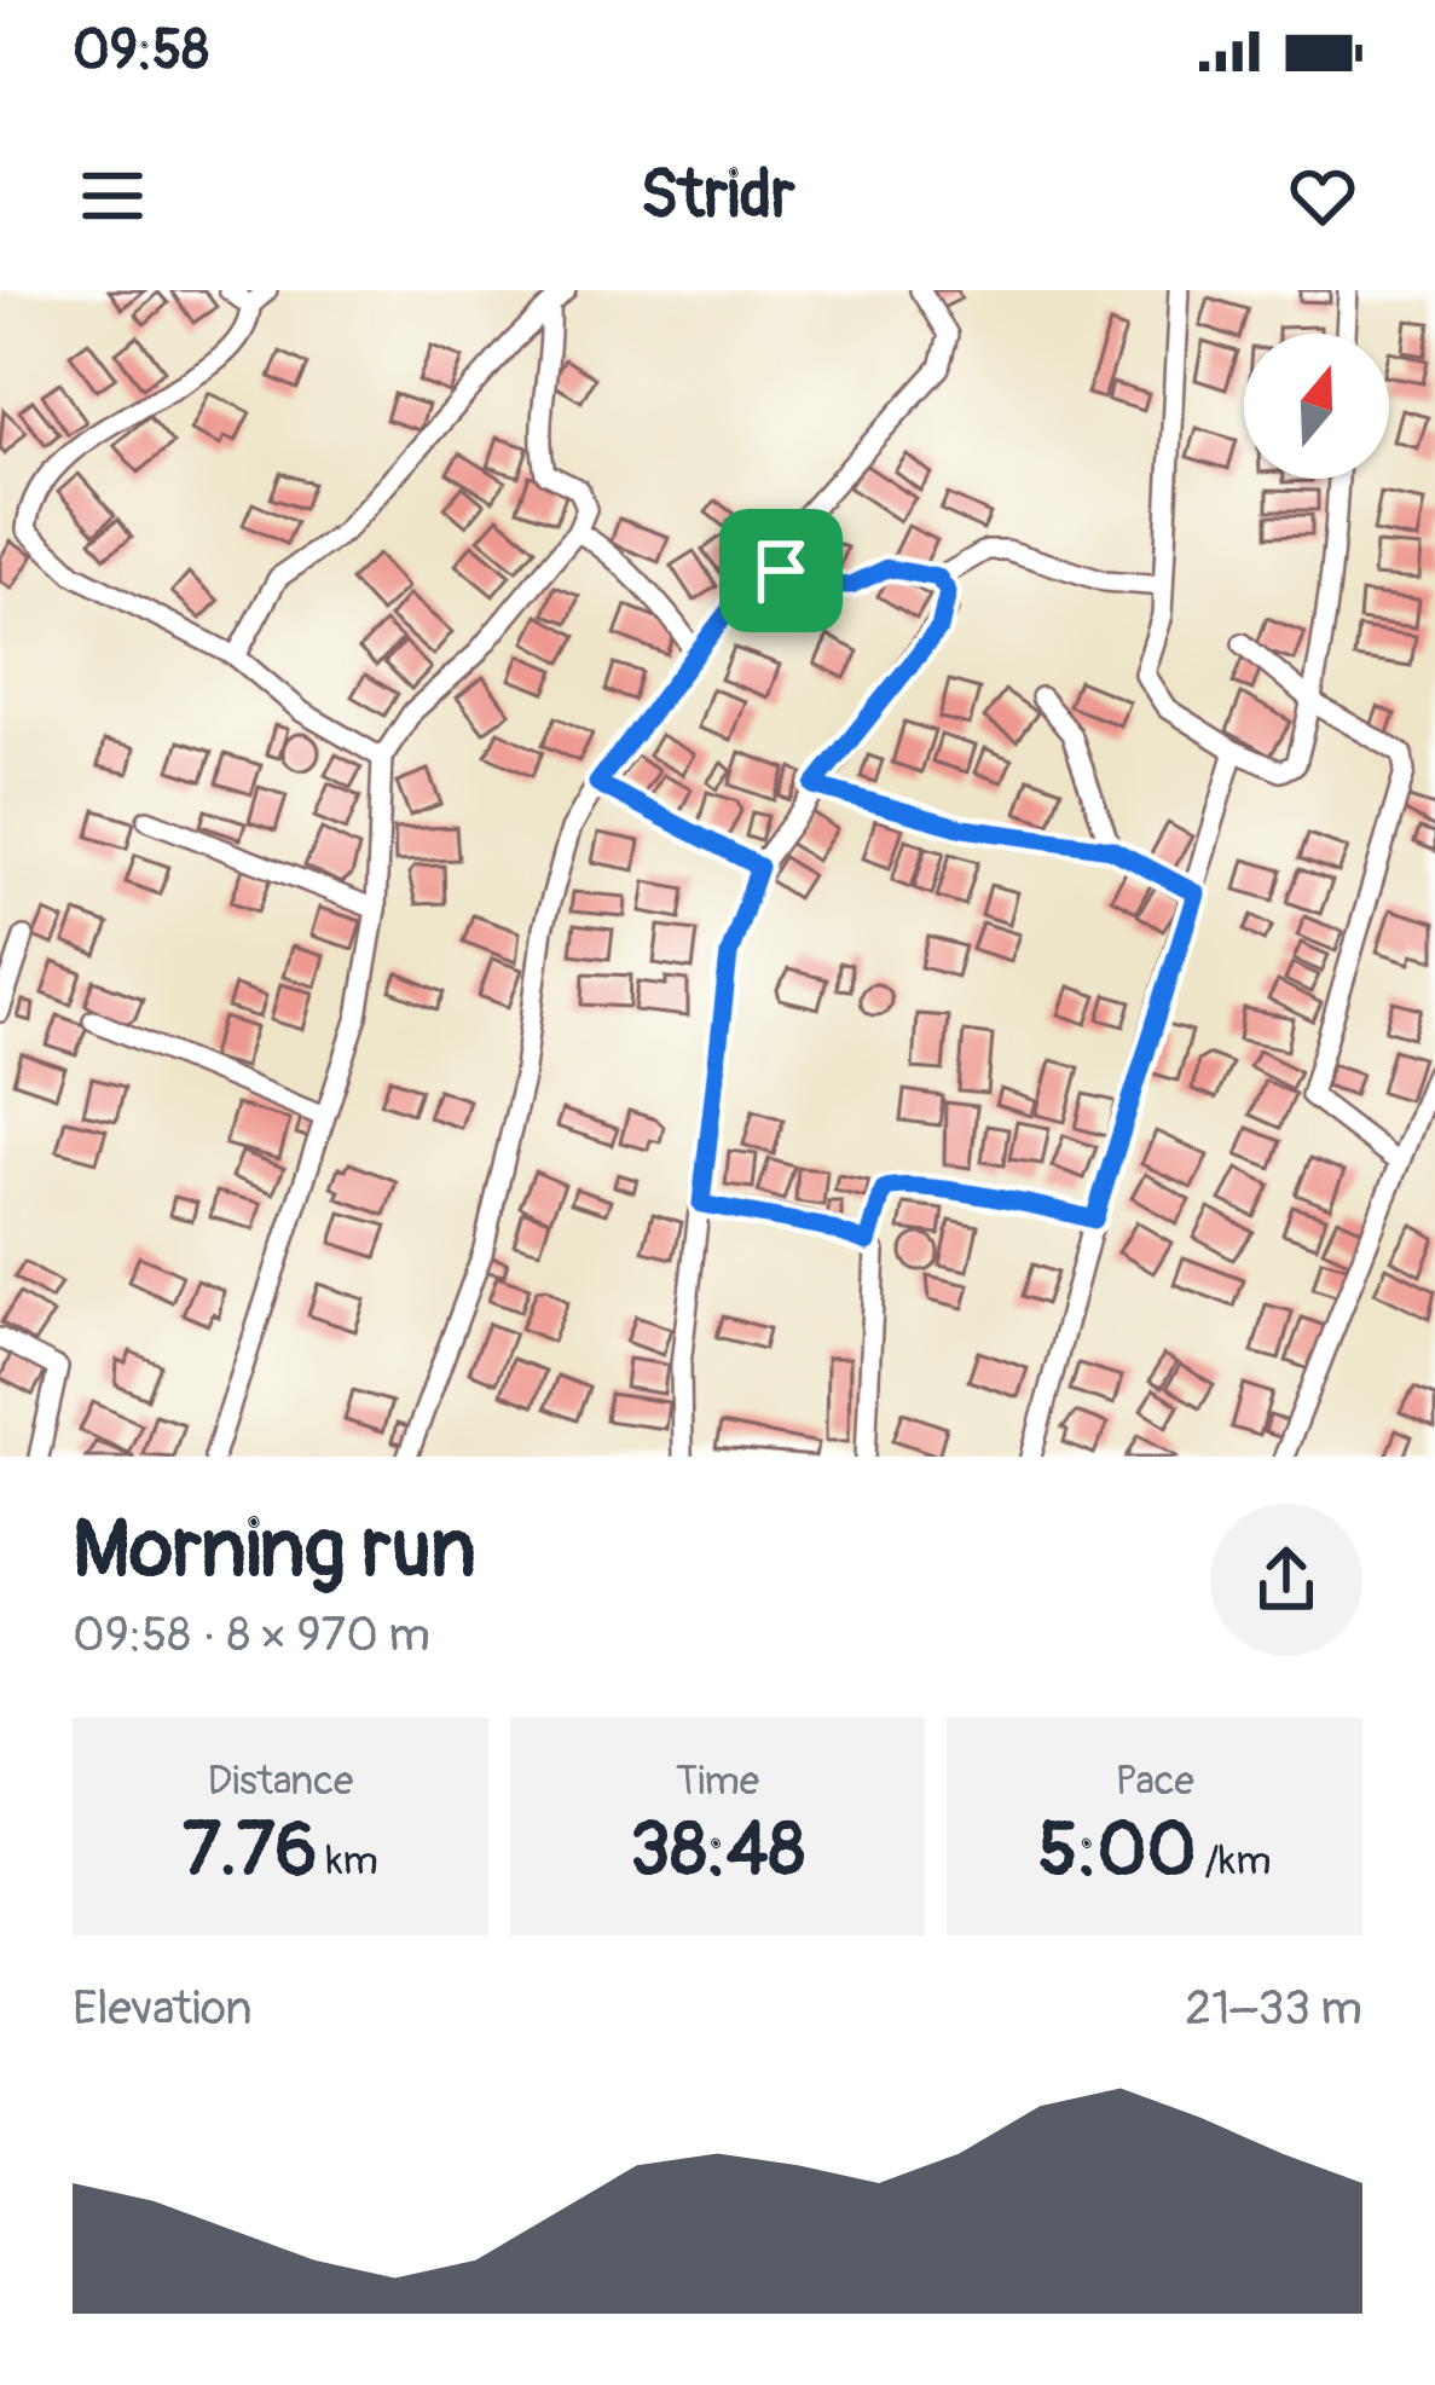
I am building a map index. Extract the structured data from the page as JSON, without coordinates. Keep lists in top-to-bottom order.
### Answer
{
  "north": "top",
  "page": {
    "status": "09:58",
    "header": "Stridr",
    "heading": ["Morning run", "09:58 · 8 × 970 m"],
    "stats": [
      ["Distance", "7.76 km"],
      ["Time", "38:48"],
      ["Pace", "5:00 /km"]
    ],
    "chart": ["Elevation", "21–33 m"]
  }
}
